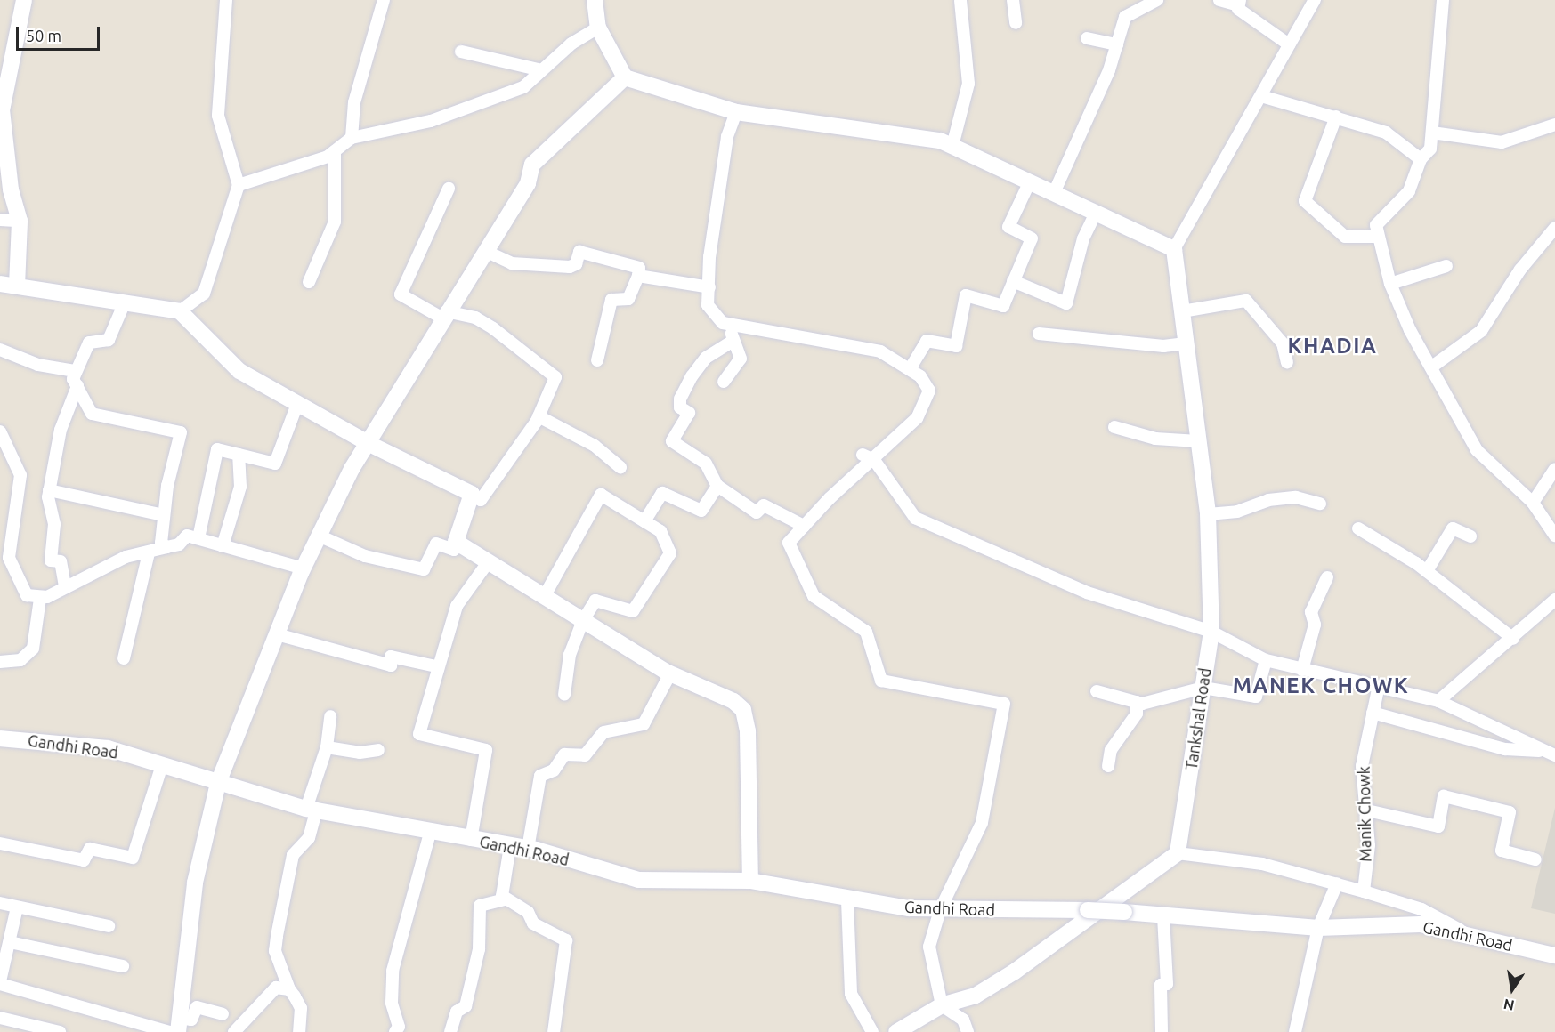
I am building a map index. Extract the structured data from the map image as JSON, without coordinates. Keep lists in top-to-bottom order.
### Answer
{
  "streets": {
    "street": ["Tankshal Road", "Gandhi Road", "Manik Chowk"]
  },
  "districts": ["KHADIA", "MANEK CHOWK"],
  "scale_bar": "50 m",
  "north": "bottom"
}
